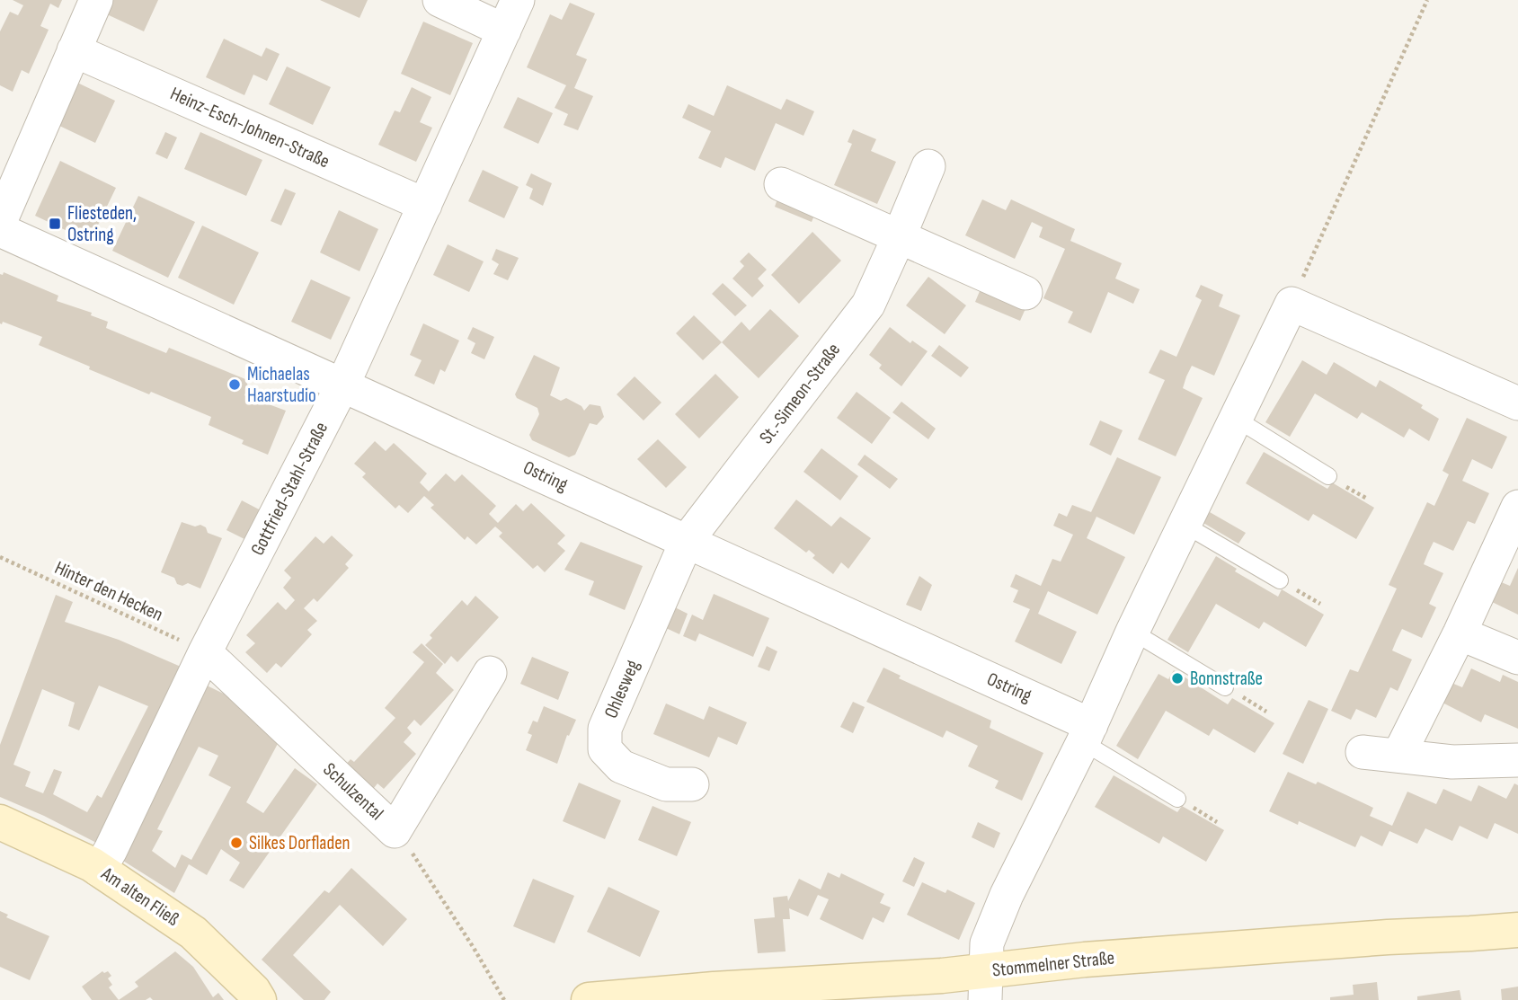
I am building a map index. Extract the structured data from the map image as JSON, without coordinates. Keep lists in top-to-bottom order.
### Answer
{
  "streets": {
    "main road": ["Am alten Fließ", "Stommelner Straße"],
    "street": [
      "Heinz-Esch-Johnen-Straße",
      "St.-Simeon-Straße",
      "Ostring",
      "Gottfried-Stahl-Straße",
      "Ohlesweg",
      "Schulzental"
    ],
    "path": ["Hinter den Hecken"]
  },
  "crossings": [
    ["Heinz-Esch-Johnen-Straße", "Gottfried-Stahl-Straße"],
    ["St.-Simeon-Straße", "Ostring"],
    ["St.-Simeon-Straße", "Ohlesweg"],
    ["Ostring", "Gottfried-Stahl-Straße"],
    ["Ostring", "Ohlesweg"],
    ["Gottfried-Stahl-Straße", "Hinter den Hecken"],
    ["Gottfried-Stahl-Straße", "Schulzental"],
    ["Gottfried-Stahl-Straße", "Am alten Fließ"],
    ["Hinter den Hecken", "Schulzental"]
  ],
  "places": {
    "transit": ["Fliesteden, Ostring"],
    "other": ["Michaelas Haarstudio", "Bonnstraße", "Silkes Dorfladen"]
  }
}
